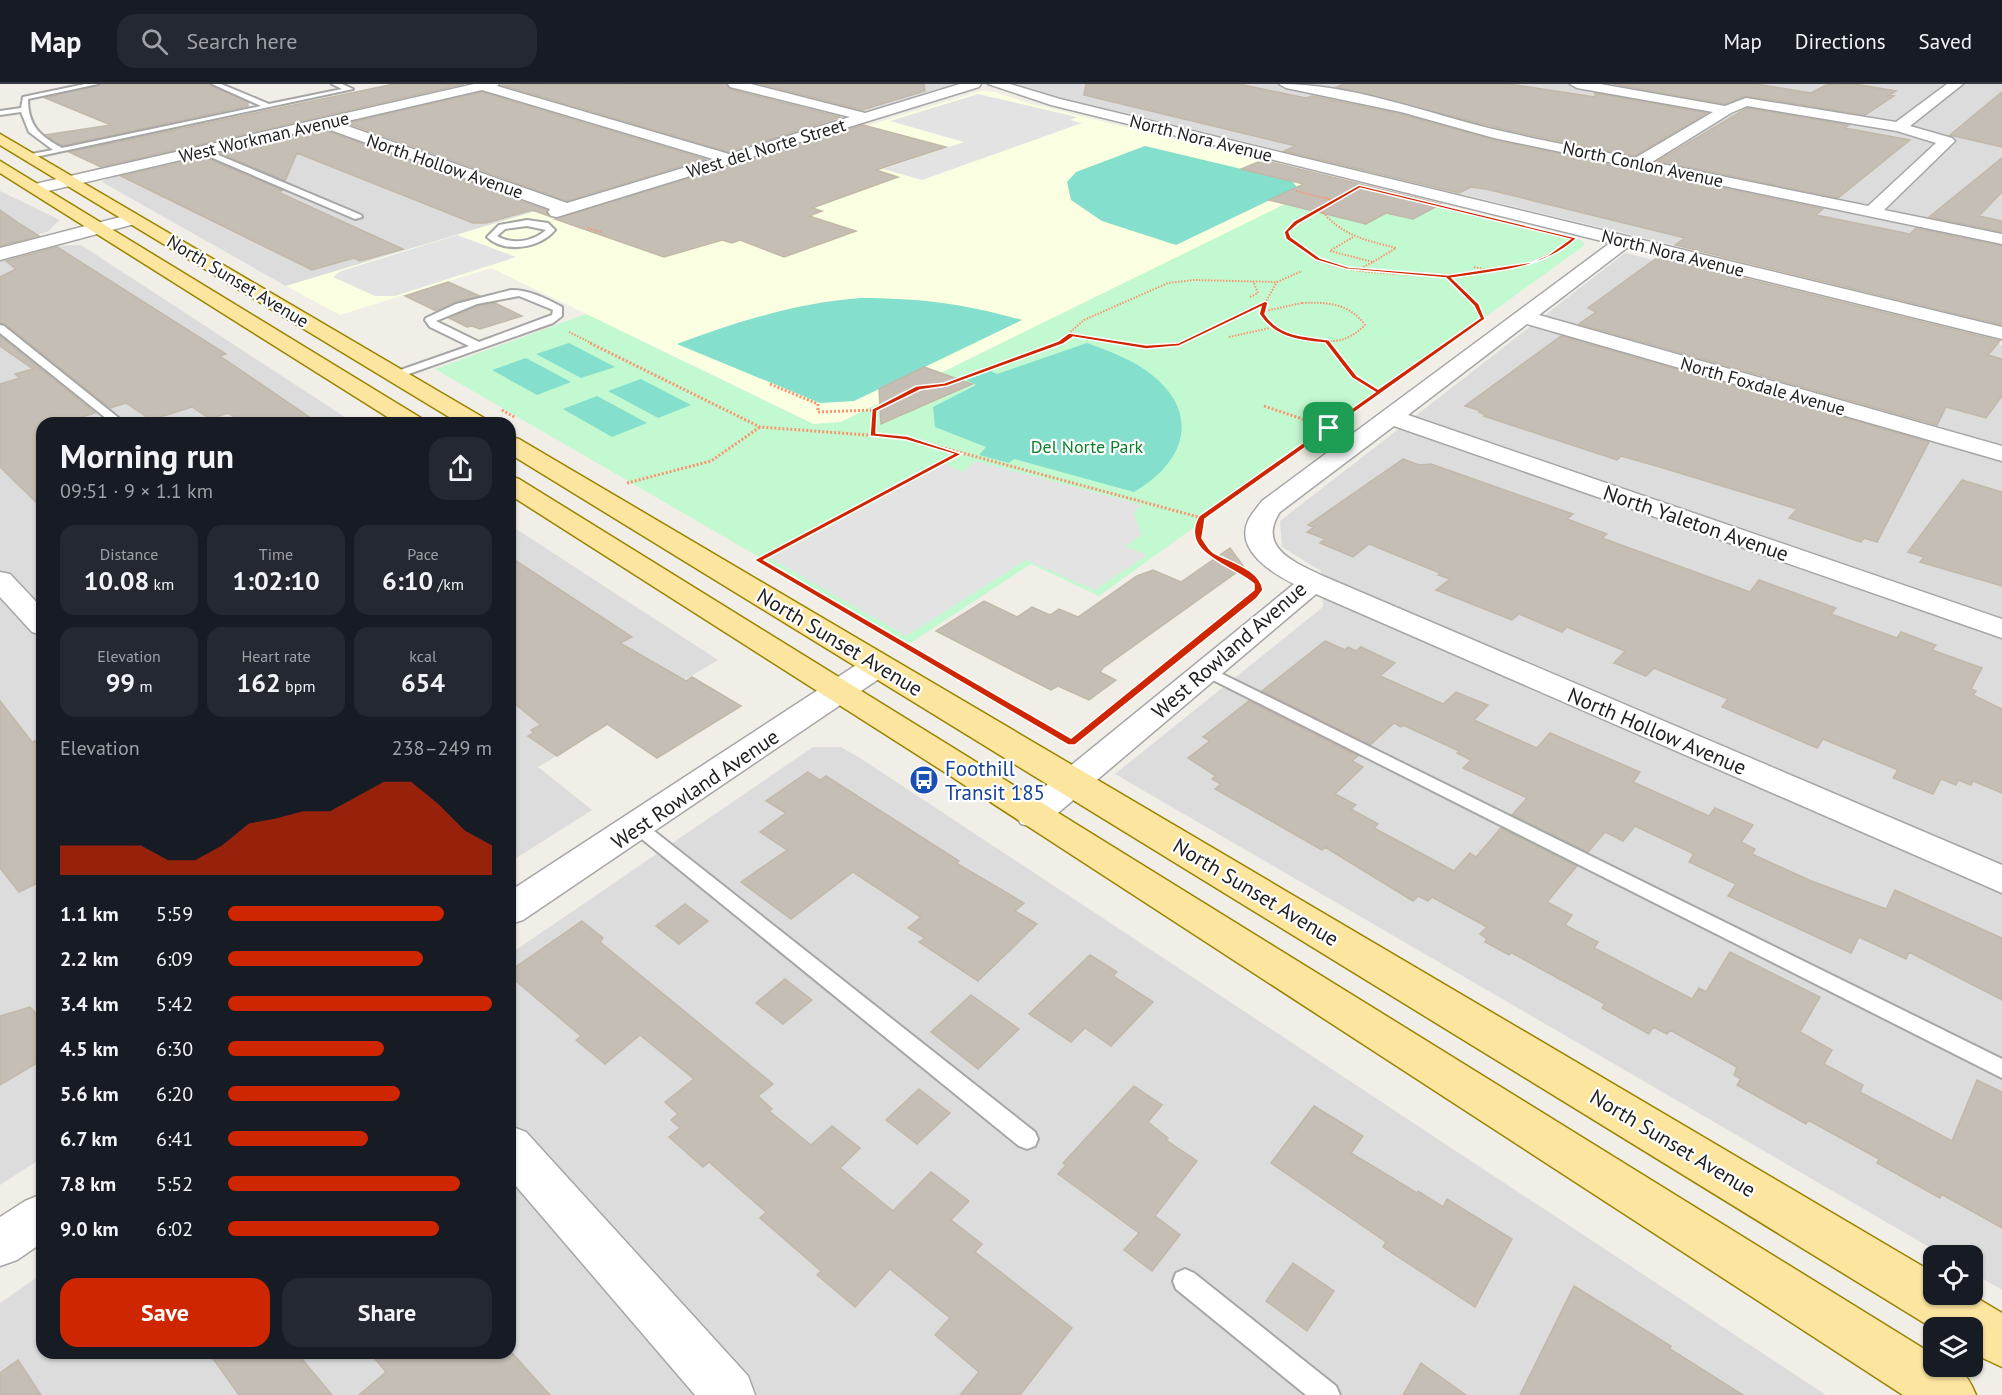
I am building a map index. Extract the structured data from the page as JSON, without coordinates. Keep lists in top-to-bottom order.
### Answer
{
  "streets": {
    "main road": ["North Sunset Avenue"],
    "street": [
      "West Workman Avenue",
      "North Nora Avenue",
      "West del Norte Street",
      "North Conlon Avenue",
      "North Hollow Avenue",
      "North Foxdale Avenue",
      "North Yaleton Avenue",
      "West Rowland Avenue"
    ]
  },
  "crossings": [
    ["West Workman Avenue", "North Hollow Avenue"],
    ["West Workman Avenue", "North Sunset Avenue"],
    ["North Nora Avenue", "West Rowland Avenue"],
    ["West del Norte Street", "North Hollow Avenue"],
    ["North Hollow Avenue", "West Rowland Avenue"],
    ["North Sunset Avenue", "West Rowland Avenue"],
    ["North Foxdale Avenue", "West Rowland Avenue"],
    ["North Yaleton Avenue", "West Rowland Avenue"]
  ],
  "parks": ["Del Norte Park"],
  "places": {
    "bus stop": ["Foothill Transit 185"]
  },
  "page": {
    "header": "Map",
    "search": "Search here",
    "nav": ["Map", "Directions", "Saved"],
    "heading": ["Morning run", "09:51 · 9 × 1.1 km"],
    "stats": [
      ["Distance", "10.08 km"],
      ["Time", "1:02:10"],
      ["Pace", "6:10 /km"],
      ["Elevation", "99 m"],
      ["Heart rate", "162 bpm"],
      ["kcal", "654"]
    ],
    "chart": ["Elevation", "238–249 m"],
    "list": [
      {
        "name": "1.1 km",
        "note": "5:59"
      },
      {
        "name": "2.2 km",
        "note": "6:09"
      },
      {
        "name": "3.4 km",
        "note": "5:42"
      },
      {
        "name": "4.5 km",
        "note": "6:30"
      },
      {
        "name": "5.6 km",
        "note": "6:20"
      },
      {
        "name": "6.7 km",
        "note": "6:41"
      },
      {
        "name": "7.8 km",
        "note": "5:52"
      },
      {
        "name": "9.0 km",
        "note": "6:02"
      }
    ],
    "buttons": ["Save", "Share"]
  }
}
